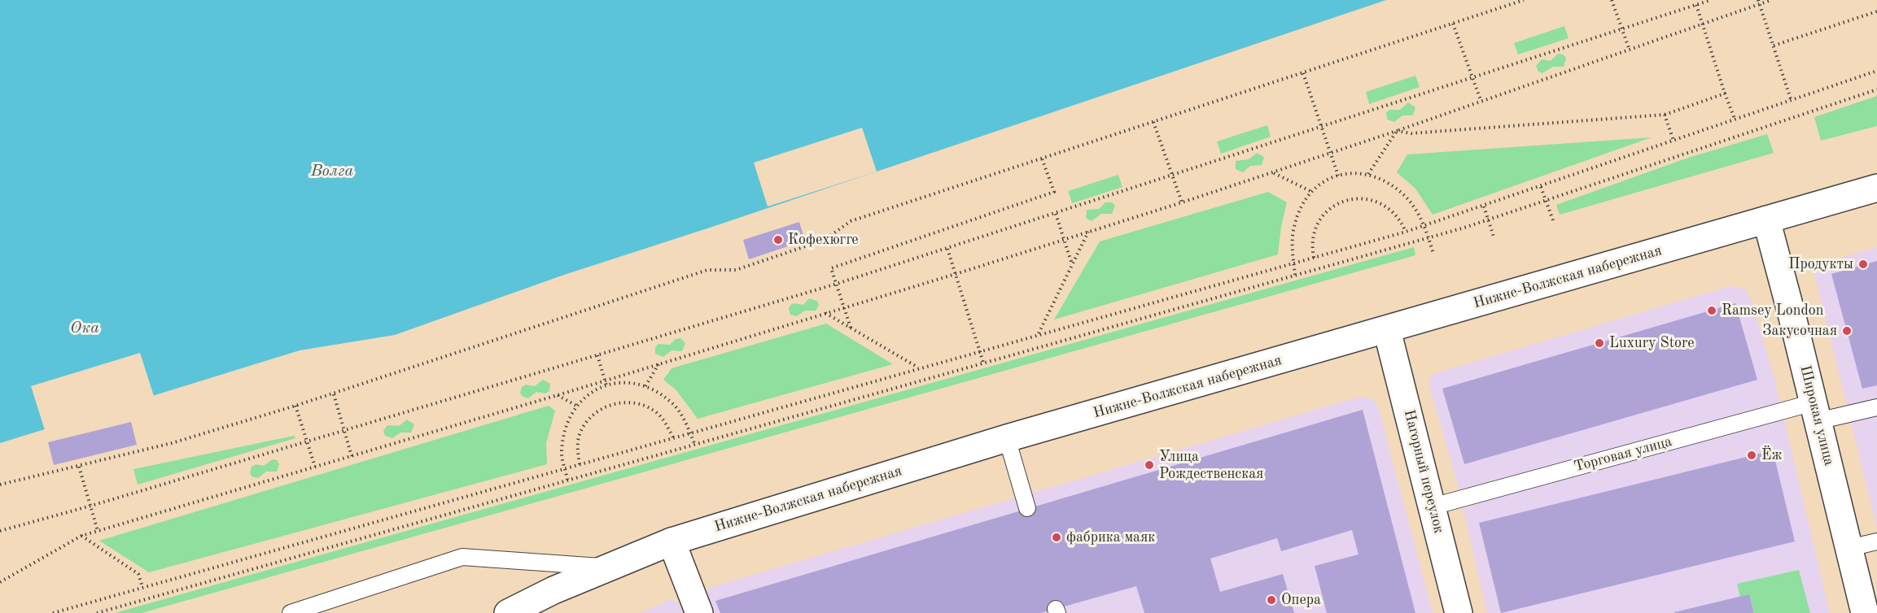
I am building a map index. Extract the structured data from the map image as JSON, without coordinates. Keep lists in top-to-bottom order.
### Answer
{
  "streets": {
    "main road": ["Нижне-Волжская набережная", "Широкая улица", "Нагорный переулок"],
    "lane": ["Торговая улица"]
  },
  "crossings": [
    ["Нижне-Волжская набережная", "Широкая улица"],
    ["Нижне-Волжская набережная", "Нагорный переулок"],
    ["Широкая улица", "Торговая улица"],
    ["Торговая улица", "Нагорный переулок"]
  ],
  "water": ["Волга", "Ока"],
  "places": [
    "Кофехюгге",
    "Продукты",
    "Ramsey London",
    "Закусочная",
    "Luxury Store",
    "Ёж",
    "Улица Рождественская",
    "фабрика маяк",
    "Опера"
  ]
}
